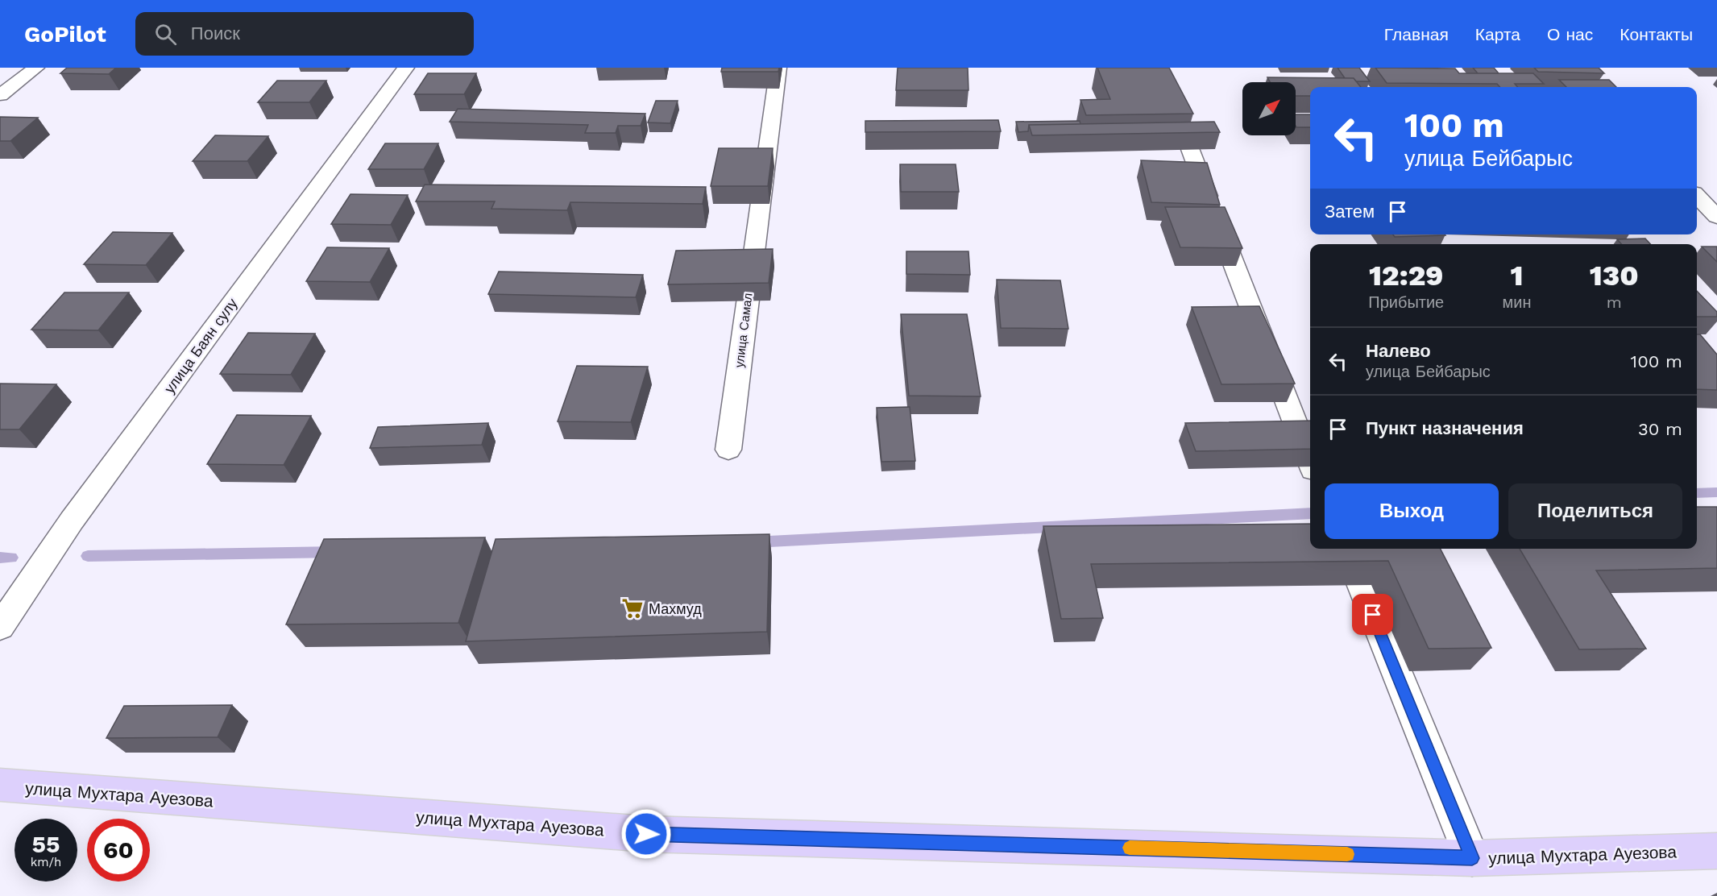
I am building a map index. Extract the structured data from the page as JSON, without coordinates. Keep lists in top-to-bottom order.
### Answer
{
  "streets": {
    "main road": ["улица Мухтара Ауезова"],
    "street": ["улица Самал", "улица Баян сулу"]
  },
  "places": {
    "supermarket": ["Махмуд"]
  },
  "north": "top right",
  "page": {
    "header": "GoPilot",
    "search": "Поиск",
    "nav": [
      "Главная",
      "Карта",
      "О нас",
      "Контакты"
    ],
    "turn": ["100 m", "улица Бейбарыс"],
    "then": "Затем",
    "eta": [
      "12:29",
      "Прибытие",
      "1",
      "мин",
      "130",
      "m"
    ],
    "list": [
      {
        "name": "Налево",
        "note": "улица Бейбарыс",
        "value": "100 m"
      },
      {
        "name": "Пункт назначения",
        "value": "30 m"
      }
    ],
    "buttons": ["Выход", "Поделиться"],
    "speed": "55 km/h",
    "limit": "60"
  }
}
